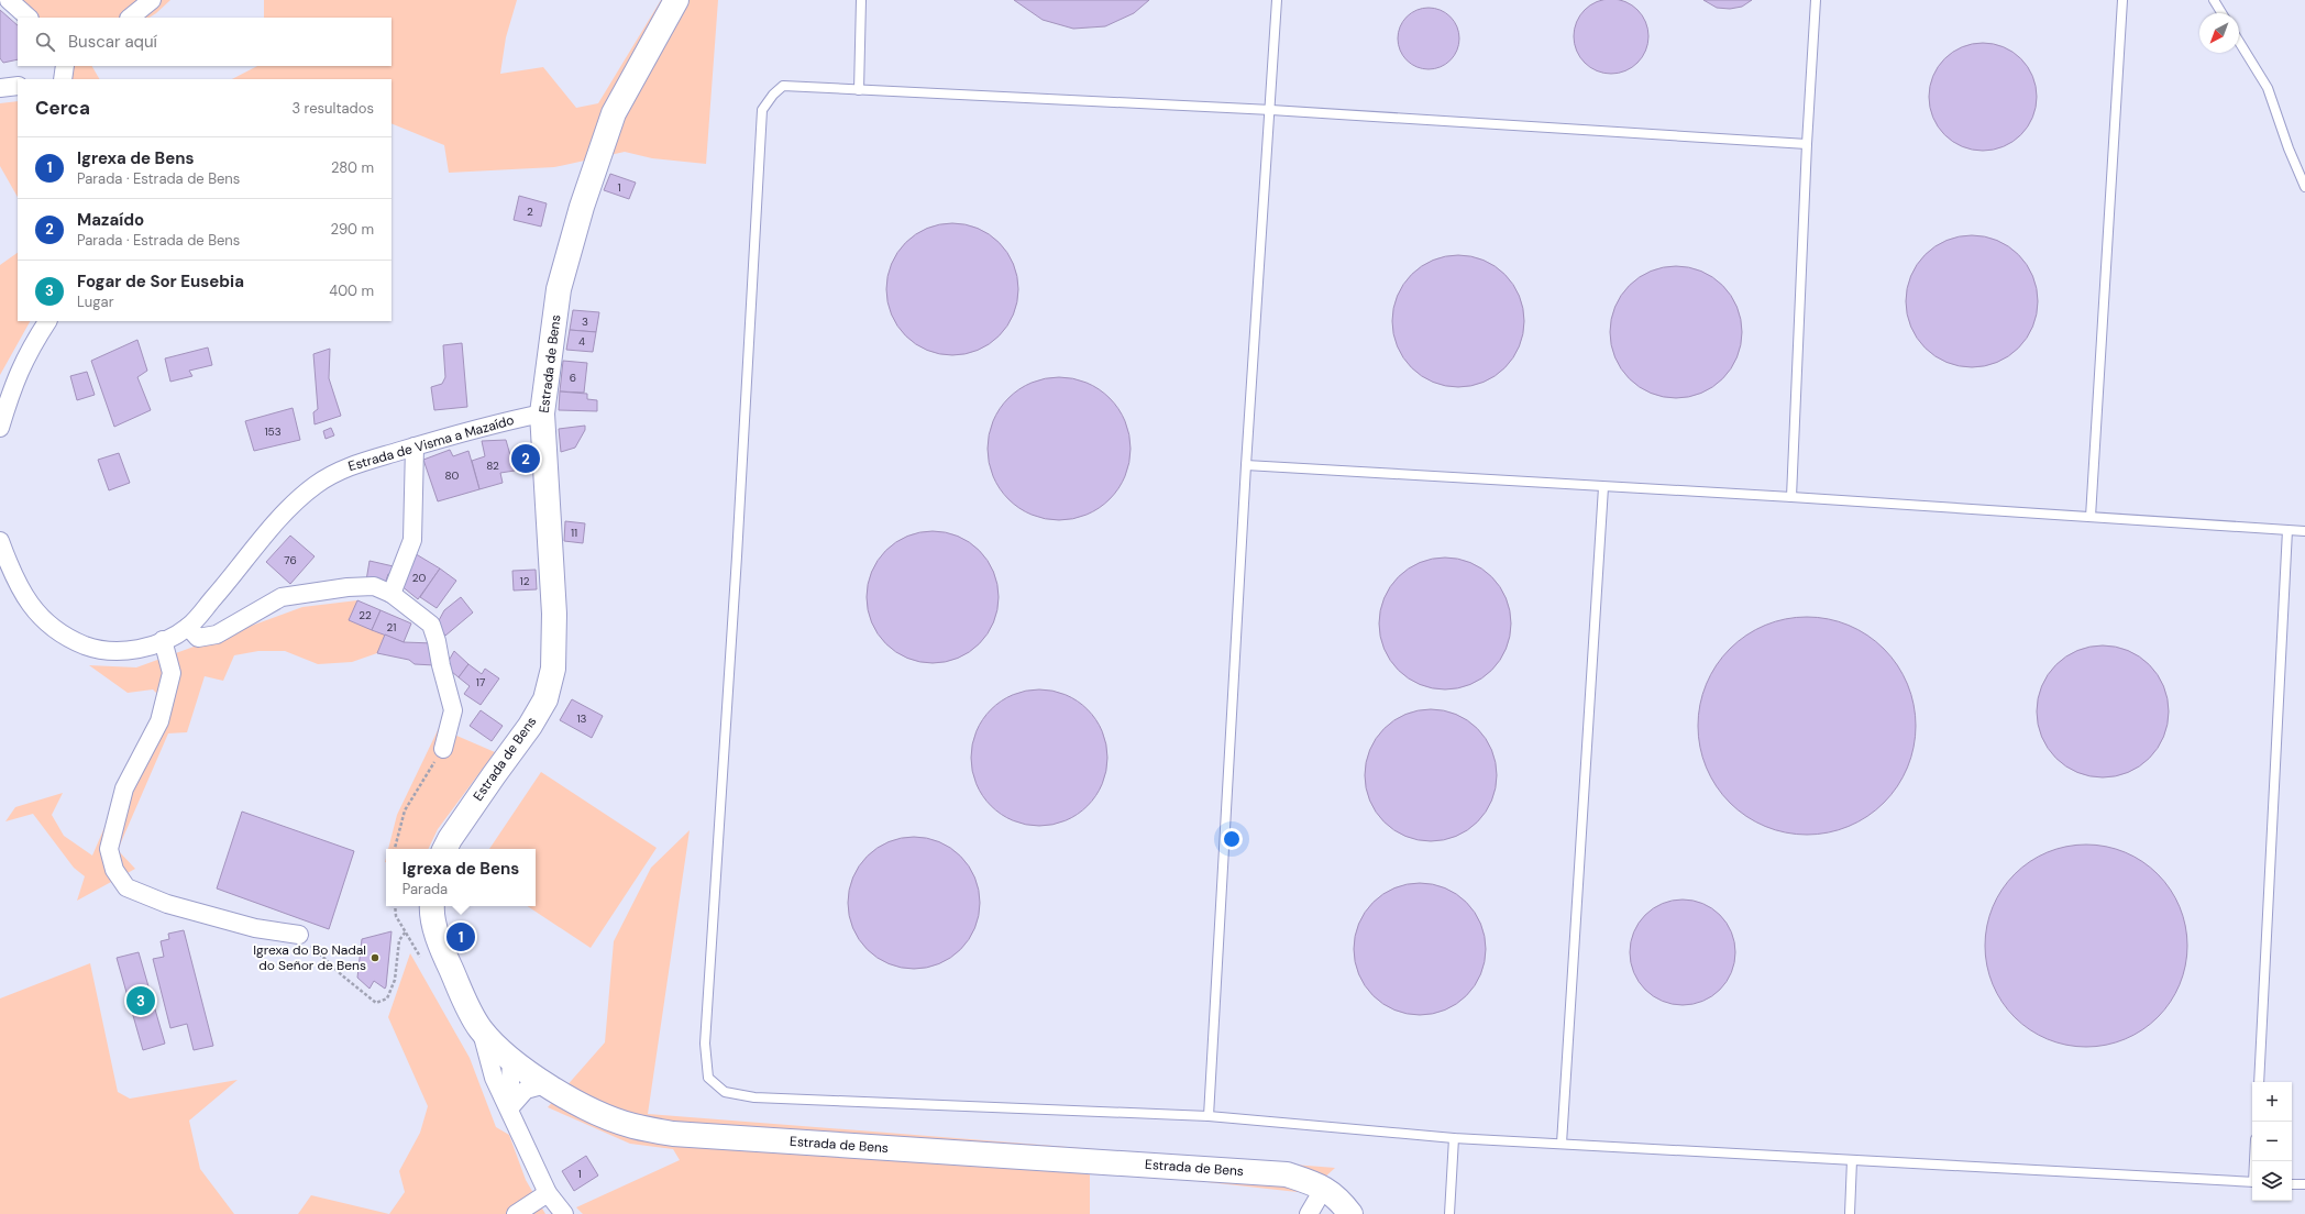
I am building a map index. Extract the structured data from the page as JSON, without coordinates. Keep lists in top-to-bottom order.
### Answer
{
  "streets": {
    "street": ["Estrada de Bens", "Estrada de Visma a Mazaído"]
  },
  "crossings": [
    ["Estrada de Bens", "Estrada de Visma a Mazaído"]
  ],
  "places": ["Igrexa do Bo Nadal do Señor de Bens"],
  "house_numbers": [
    "1",
    "2",
    "3",
    "4",
    "6",
    "153",
    "82",
    "80",
    "11",
    "76",
    "20",
    "12",
    "22",
    "21",
    "17",
    "13",
    "1"
  ],
  "north": "bottom left",
  "page": {
    "search": "Buscar aquí",
    "heading": ["Cerca", "3 resultados"],
    "list": [
      {
        "mark": "1",
        "name": "Igrexa de Bens",
        "note": "Parada · Estrada de Bens",
        "value": "280 m"
      },
      {
        "mark": "2",
        "name": "Mazaído",
        "note": "Parada · Estrada de Bens",
        "value": "290 m"
      },
      {
        "mark": "3",
        "name": "Fogar de Sor Eusebia",
        "note": "Lugar",
        "value": "400 m"
      }
    ],
    "pins": ["2", "1", "3"],
    "popup": ["Igrexa de Bens", "Parada"],
    "map_buttons": ["+", "−"]
  }
}
